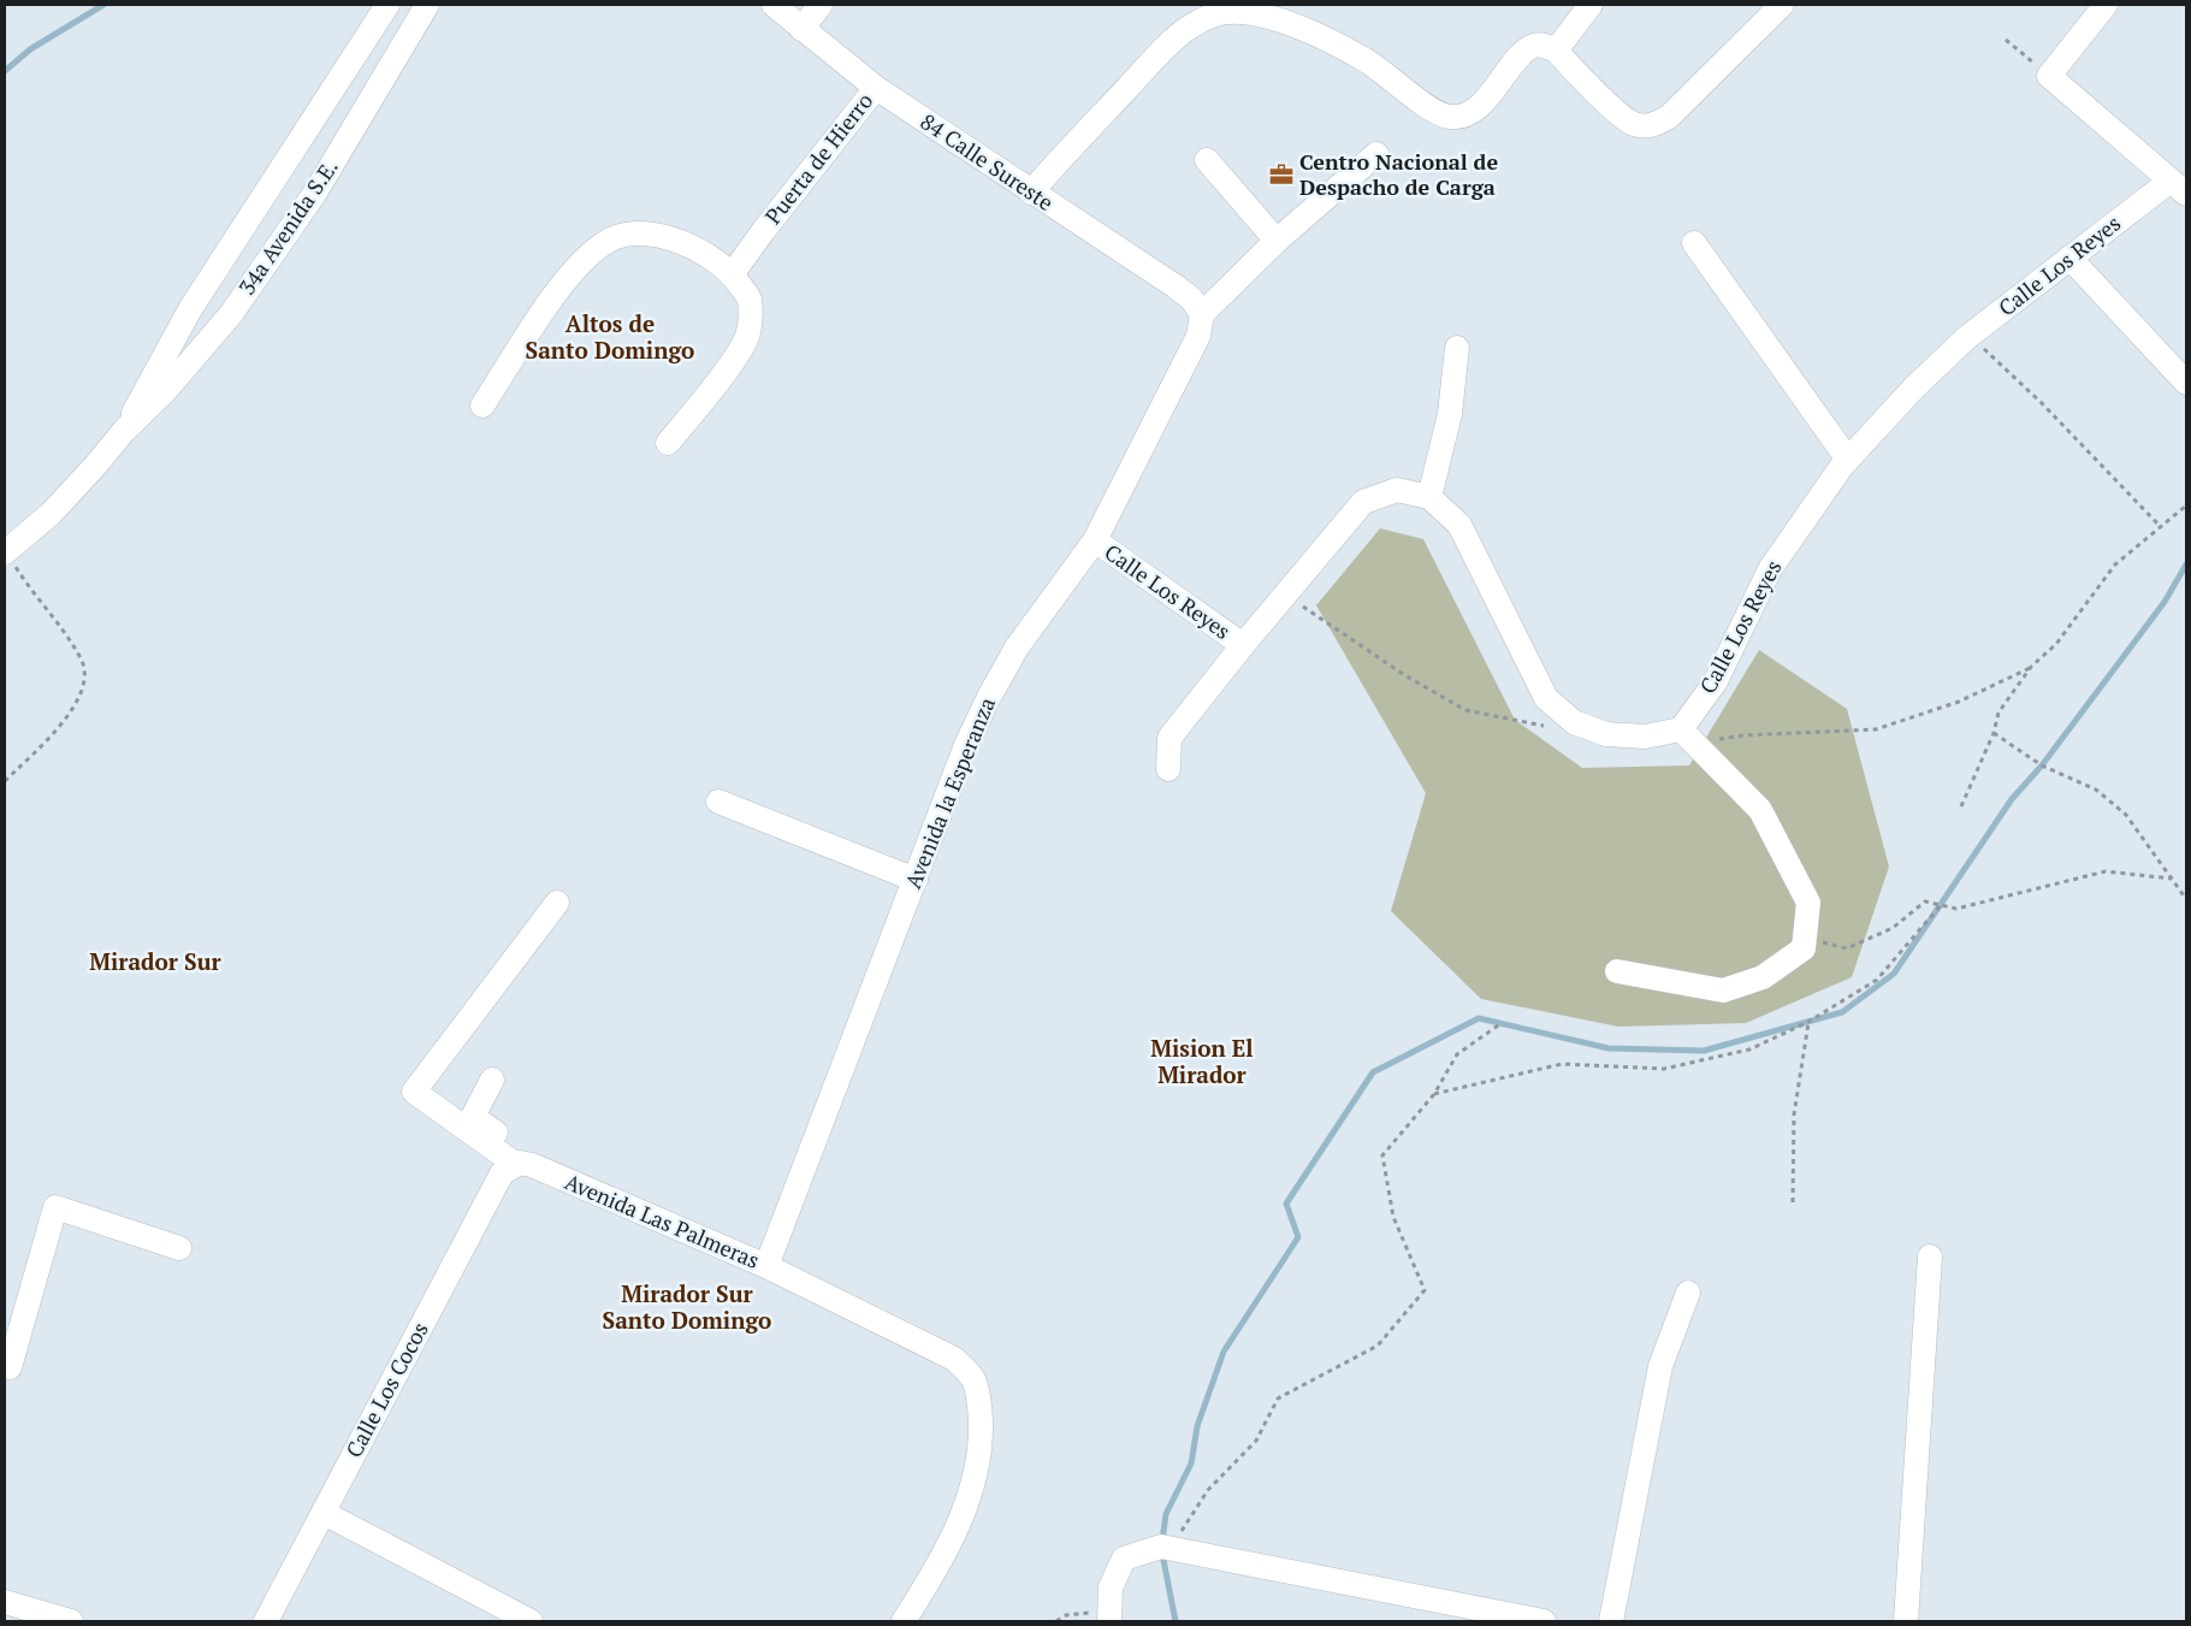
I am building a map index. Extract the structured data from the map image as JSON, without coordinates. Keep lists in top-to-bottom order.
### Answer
{
  "streets": {
    "street": [
      "Puerta de Hierro",
      "84 Calle Sureste",
      "34a Avenida S.E.",
      "Calle Los Reyes",
      "Avenida la Esperanza",
      "Avenida Las Palmeras",
      "Calle Los Cocos"
    ]
  },
  "crossings": [
    ["Puerta de Hierro", "84 Calle Sureste"],
    ["84 Calle Sureste", "Avenida la Esperanza"],
    ["Calle Los Reyes", "Avenida la Esperanza"],
    ["Avenida la Esperanza", "Avenida Las Palmeras"],
    ["Avenida Las Palmeras", "Calle Los Cocos"]
  ],
  "districts": [
    "Altos de Santo Domingo",
    "Mirador Sur",
    "Mision El Mirador",
    "Mirador Sur Santo Domingo"
  ],
  "places": {
    "office": ["Centro Nacional de Despacho de Carga"]
  }
}
